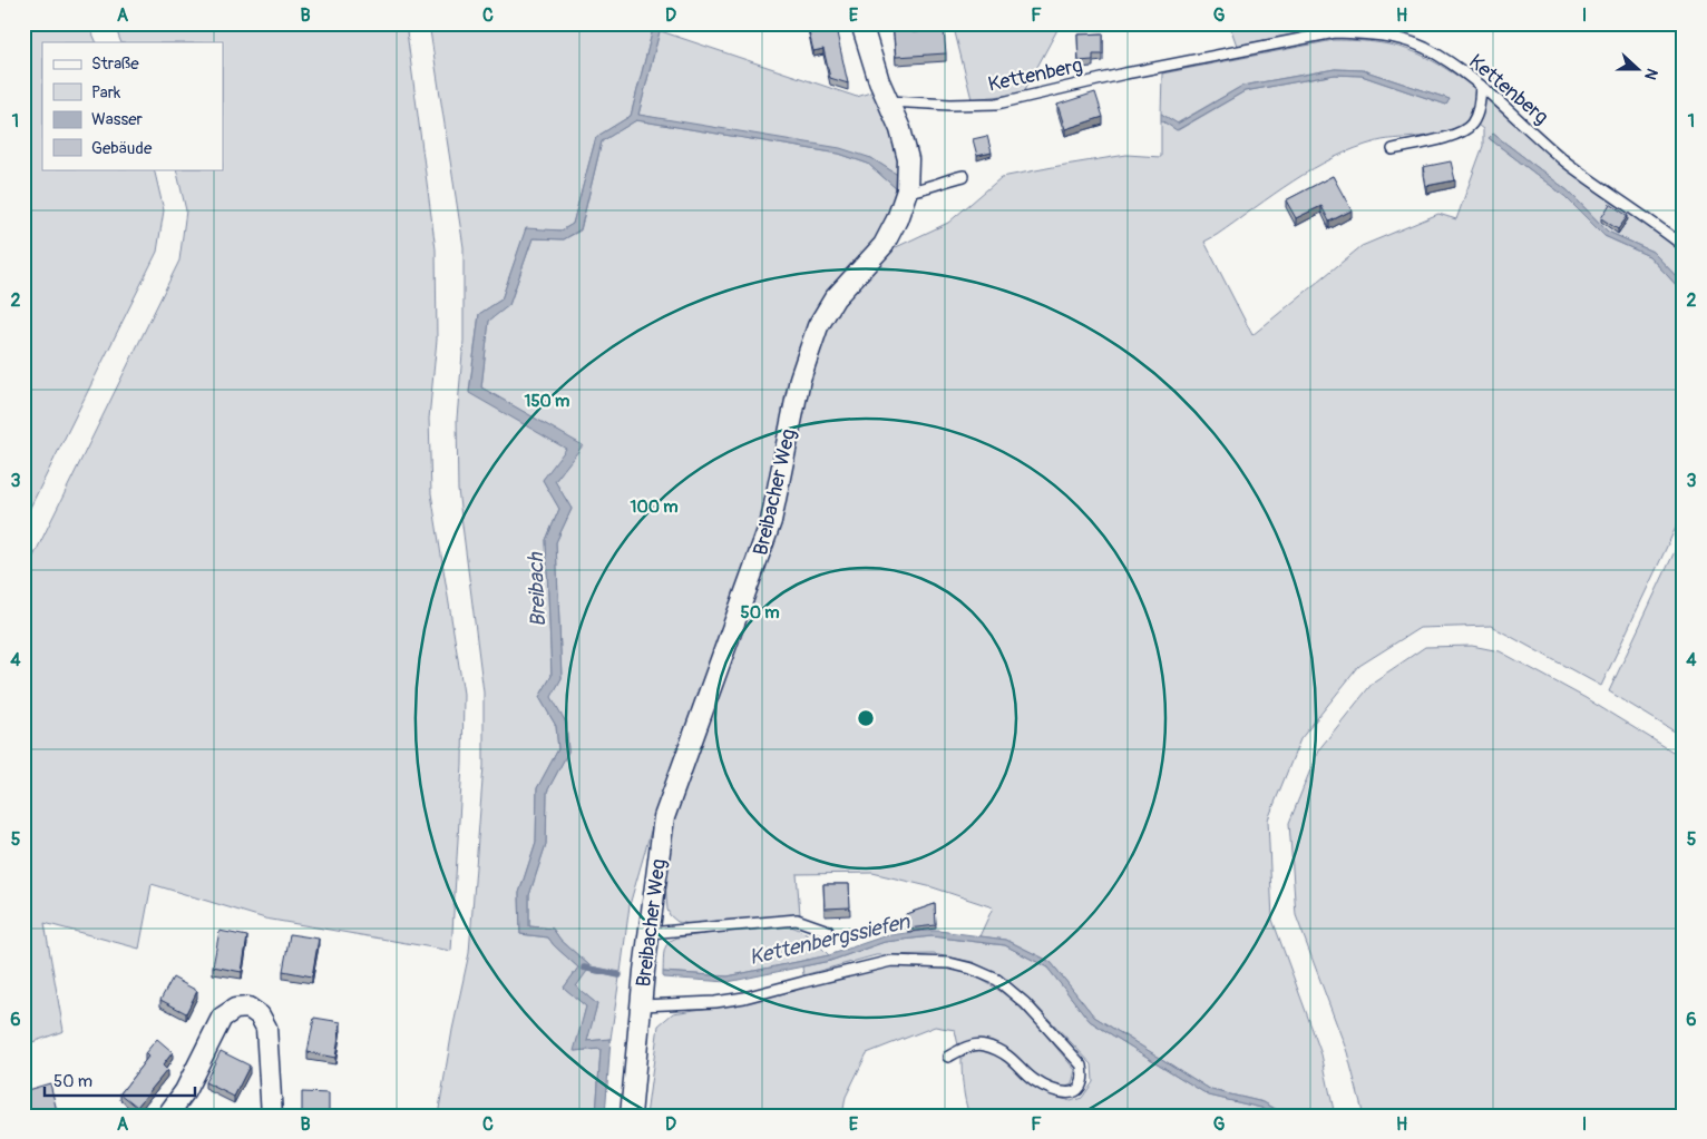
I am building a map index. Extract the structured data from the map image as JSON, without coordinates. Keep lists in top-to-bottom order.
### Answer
{
  "streets": {
    "street": ["Breibacher Weg"],
    "lane": ["Kettenberg"]
  },
  "crossings": [
    ["Kettenberg", "Breibacher Weg"]
  ],
  "water": ["Breibach", "Kettenbergssiefen"],
  "legend": [
    "Straße",
    "Park",
    "Wasser",
    "Gebäude"
  ],
  "scale_bar": "50 m",
  "north": "right",
  "grid": {
    "columns": [
      "A",
      "B",
      "C",
      "D",
      "E",
      "F",
      "G",
      "H",
      "I"
    ],
    "rows": [
      "1",
      "2",
      "3",
      "4",
      "5",
      "6"
    ]
  },
  "rings": ["150 m", "100 m", "50 m"]
}
